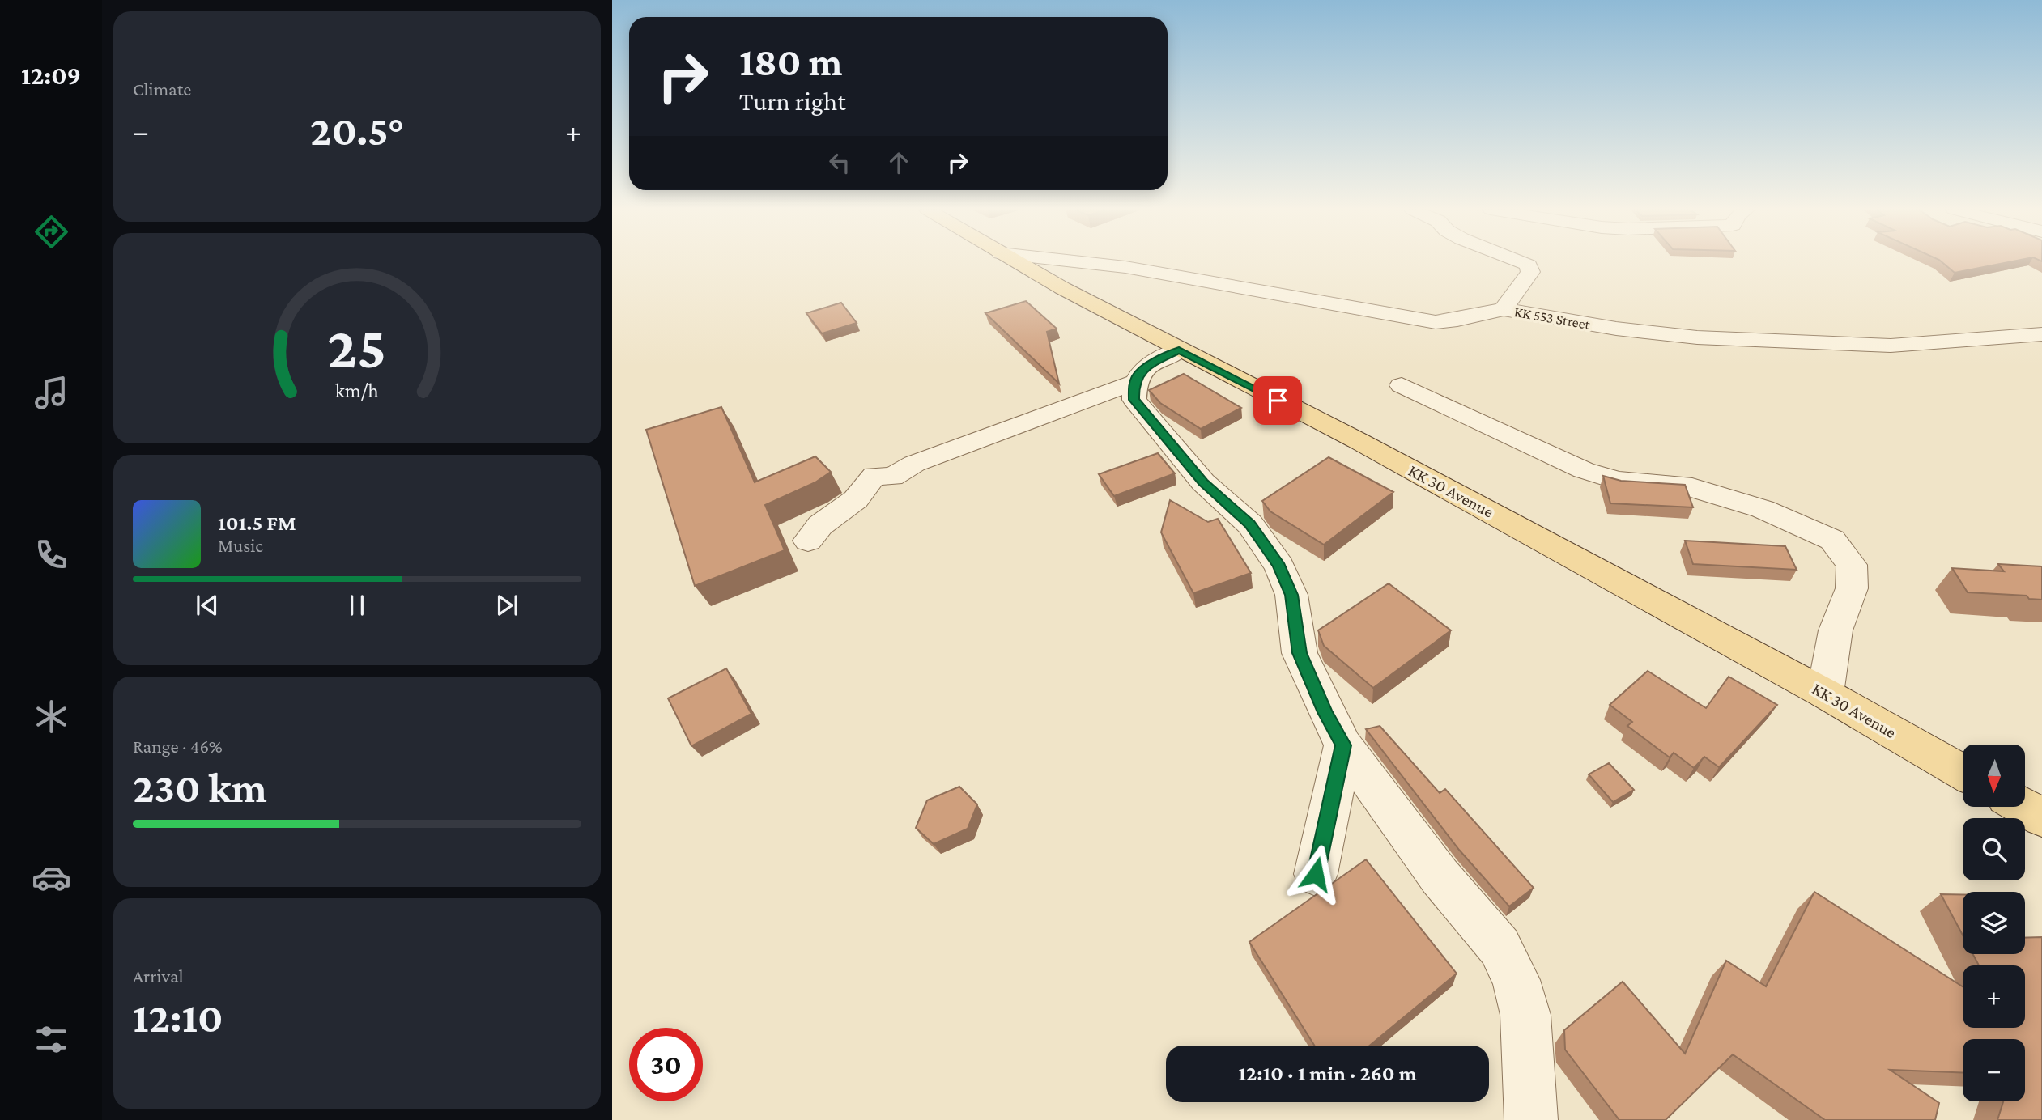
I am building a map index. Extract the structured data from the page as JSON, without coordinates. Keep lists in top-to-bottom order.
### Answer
{
  "streets": {
    "main road": ["KK 30 Avenue"],
    "street": ["KK 553 Street"]
  },
  "north": "bottom",
  "page": {
    "tabs": "12:09",
    "tile": [
      "Climate",
      ["Range · 46%", "230 km"],
      ["Arrival", "12:10"]
    ],
    "turn": ["180 m", "Turn right"],
    "heat": ["−", "20.5°", "+"],
    "song": ["101.5 FM", "Music"],
    "map_buttons": ["+", "−"],
    "limit": "30",
    "trip": "12:10 · 1 min · 260 m",
    "gauge": ["25", "km/h"]
  }
}
